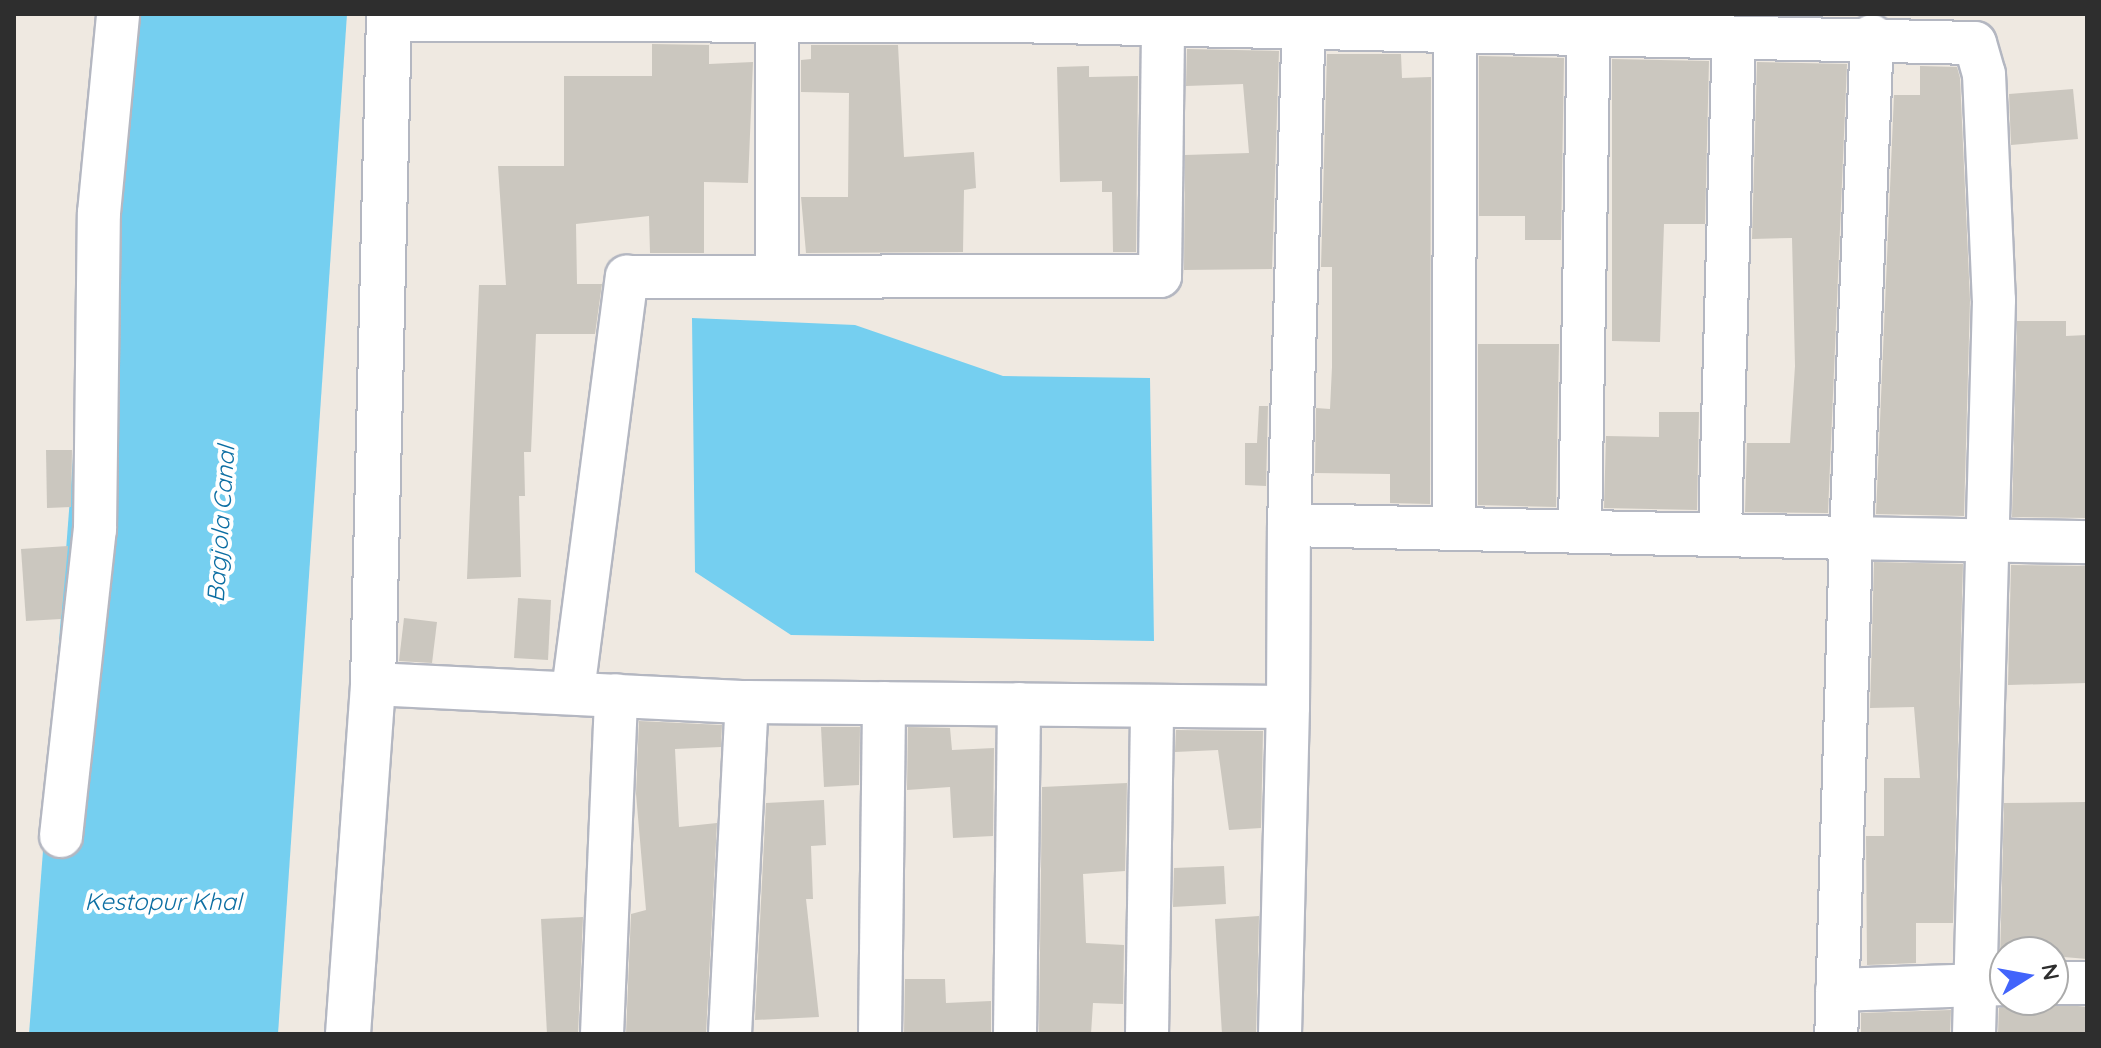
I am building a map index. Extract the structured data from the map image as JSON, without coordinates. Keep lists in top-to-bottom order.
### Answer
{
  "water": ["Bagjola Canal", "Kestopur Khal"],
  "north": "right"
}
